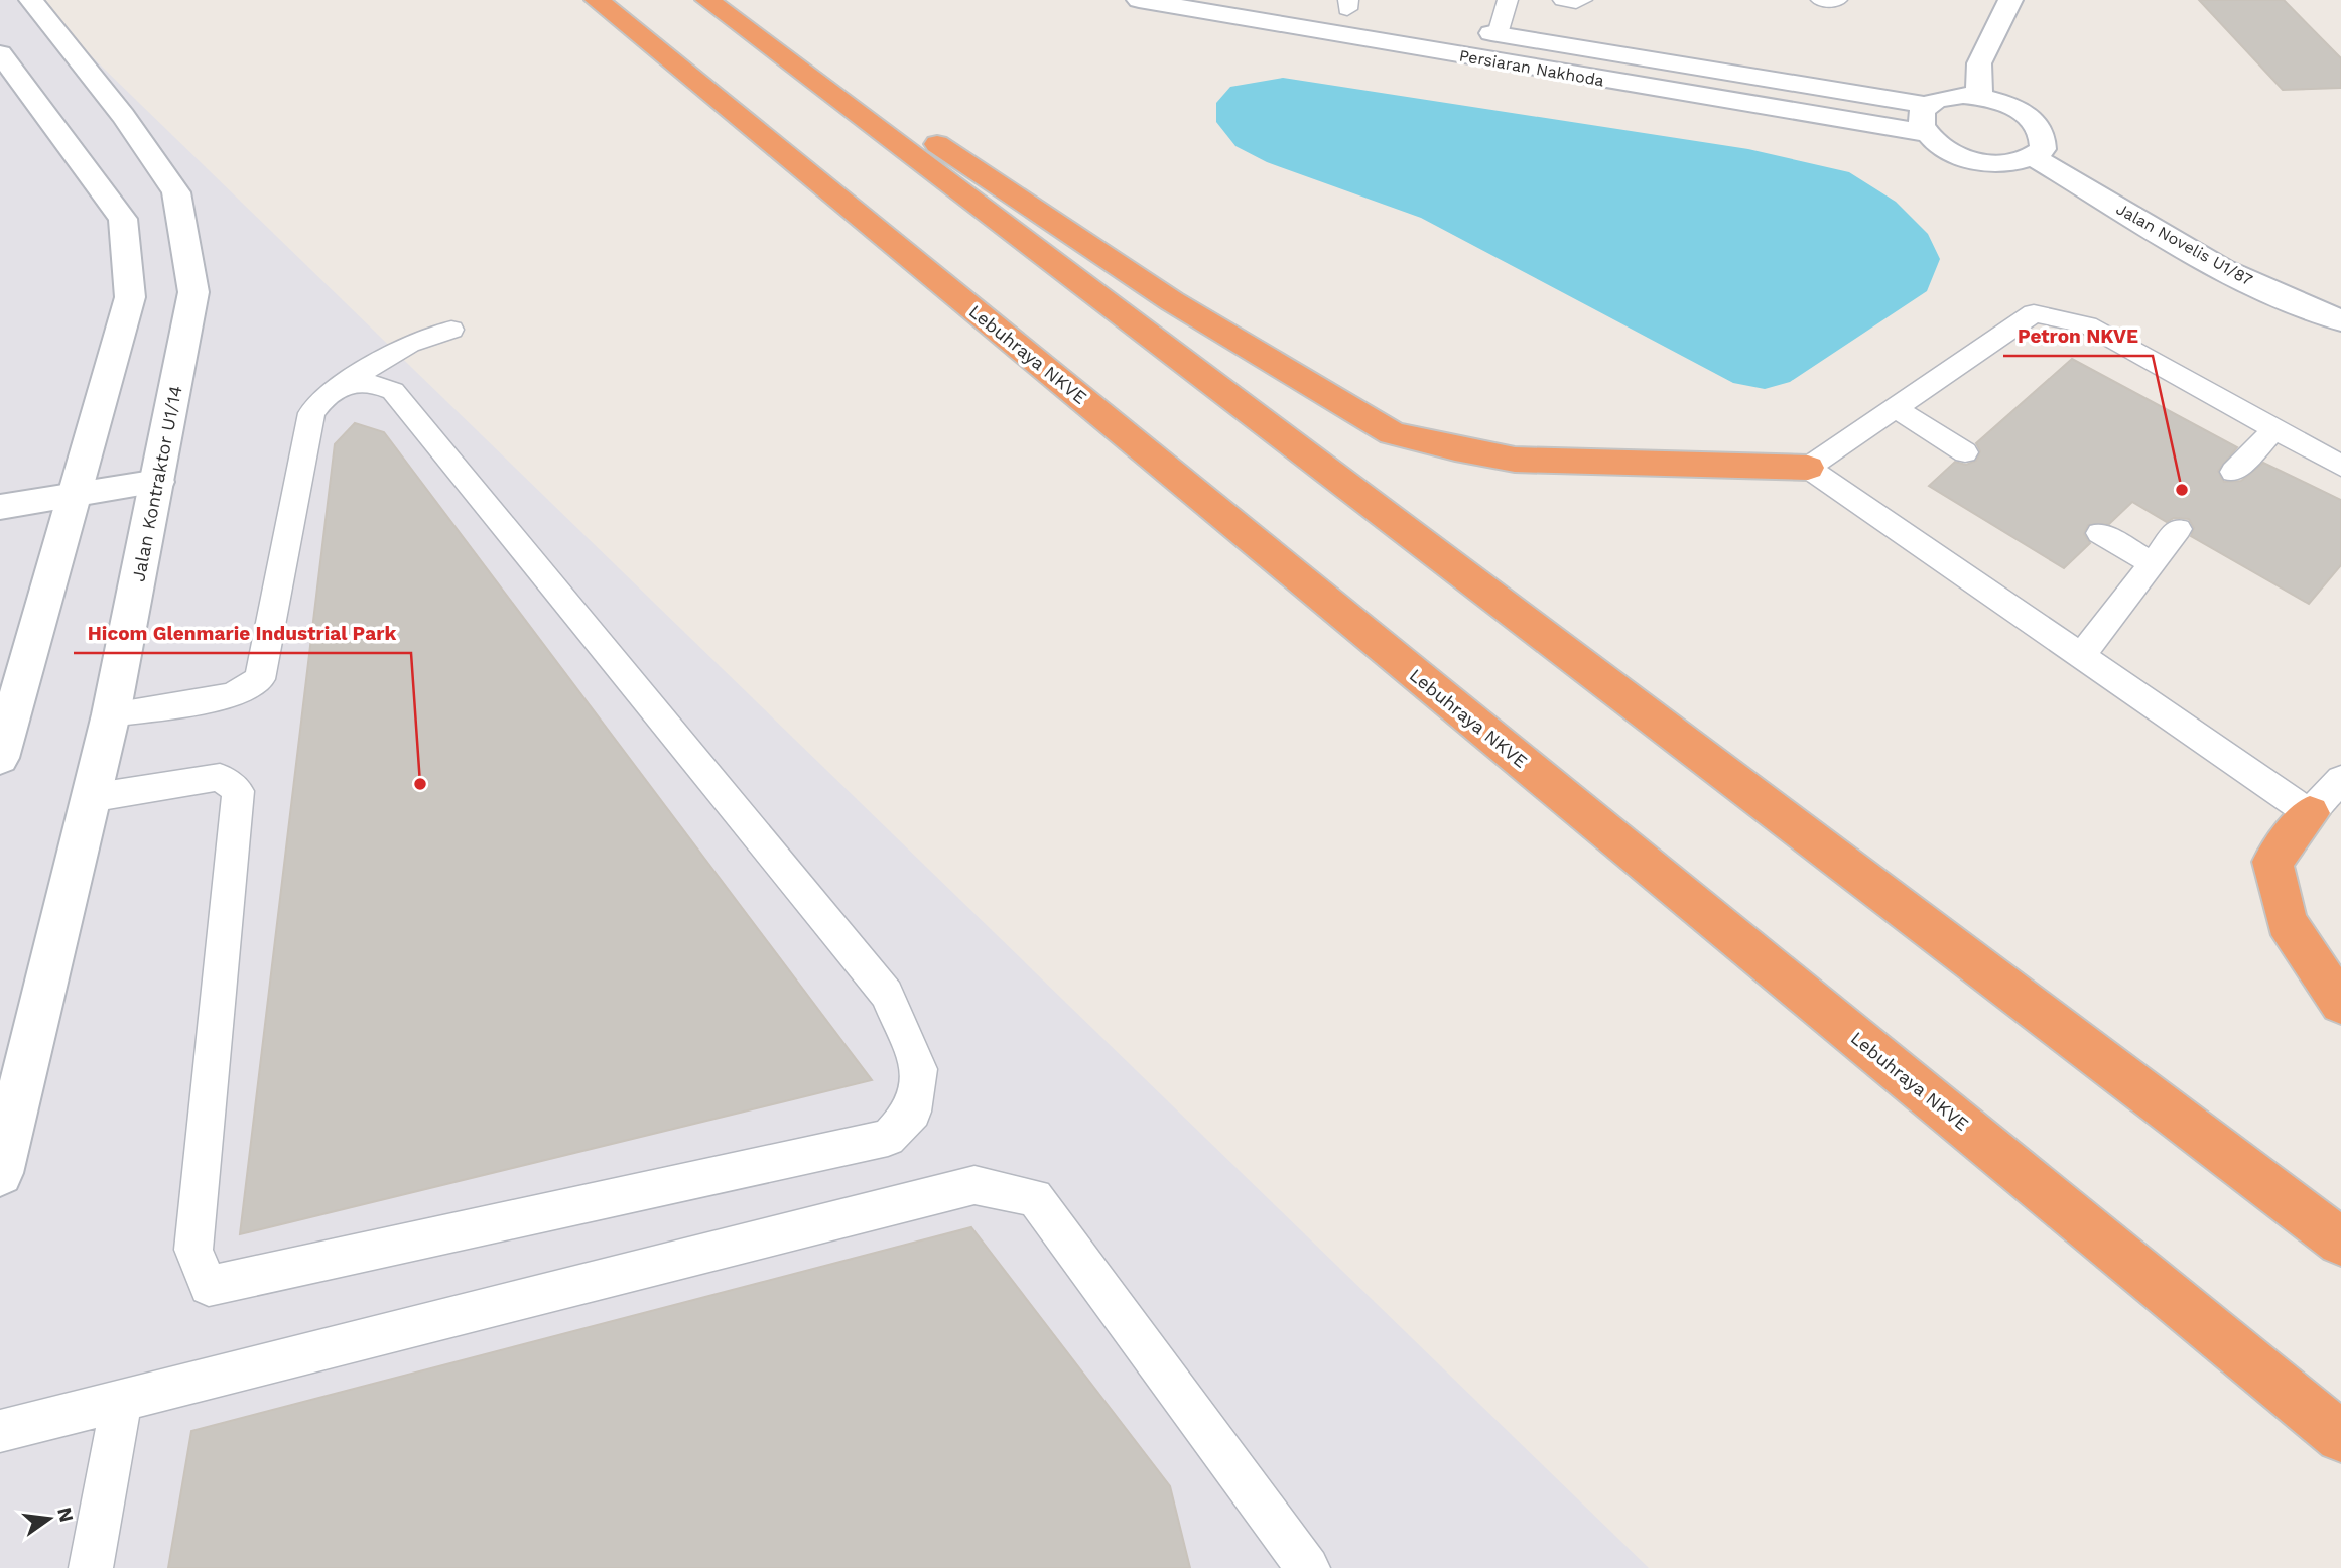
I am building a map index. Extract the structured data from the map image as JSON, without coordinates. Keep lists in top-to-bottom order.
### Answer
{
  "streets": {
    "highway": ["Lebuhraya NKVE"],
    "street": ["Persiaran Nakhoda", "Jalan Novelis U1/87", "Jalan Kontraktor U1/14"]
  },
  "places": ["Petron NKVE", "Hicom Glenmarie Industrial Park"],
  "north": "right"
}
